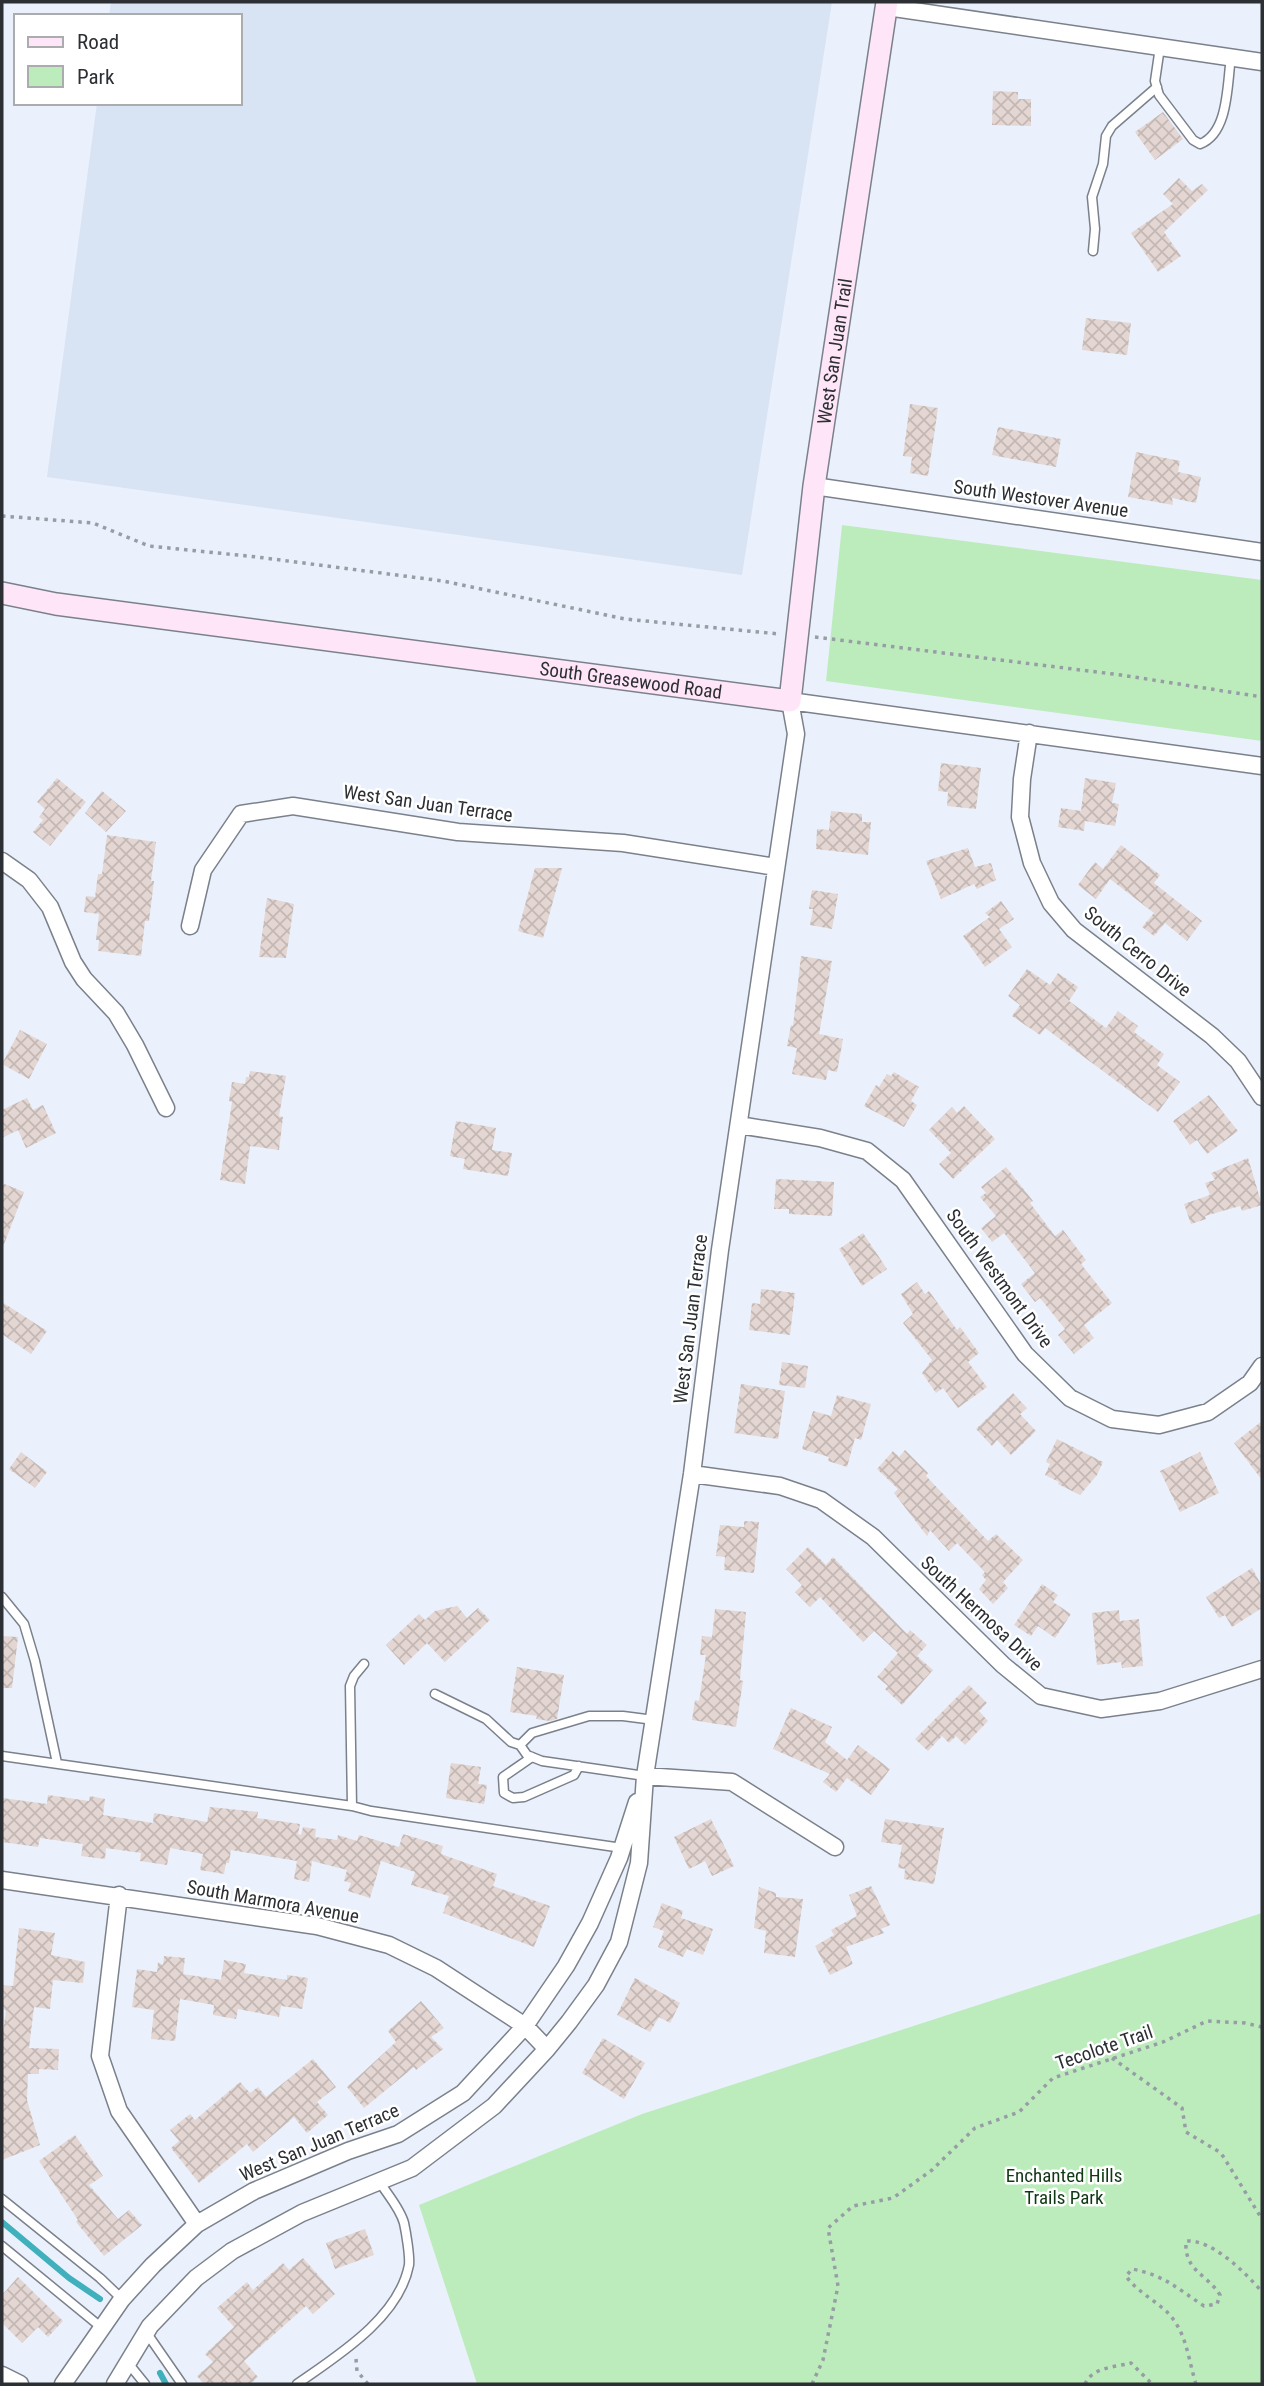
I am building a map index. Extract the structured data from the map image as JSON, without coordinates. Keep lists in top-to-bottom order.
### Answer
{
  "streets": {
    "street": [
      "West San Juan Trail",
      "South Westover Avenue",
      "South Greasewood Road",
      "West San Juan Terrace",
      "South Cerro Drive",
      "South Westmont Drive",
      "South Hermosa Drive",
      "South Marmora Avenue"
    ],
    "path": ["Tecolote Trail"]
  },
  "crossings": [
    ["West San Juan Trail", "South Westover Avenue"],
    ["West San Juan Trail", "South Greasewood Road"],
    ["West San Juan Trail", "West San Juan Terrace"],
    ["South Greasewood Road", "West San Juan Terrace"],
    ["South Greasewood Road", "South Cerro Drive"],
    ["West San Juan Terrace", "South Westmont Drive"],
    ["West San Juan Terrace", "South Hermosa Drive"],
    ["West San Juan Terrace", "South Marmora Avenue"]
  ],
  "parks": ["Enchanted Hills Trails Park"],
  "legend": ["Road", "Park"]
}
